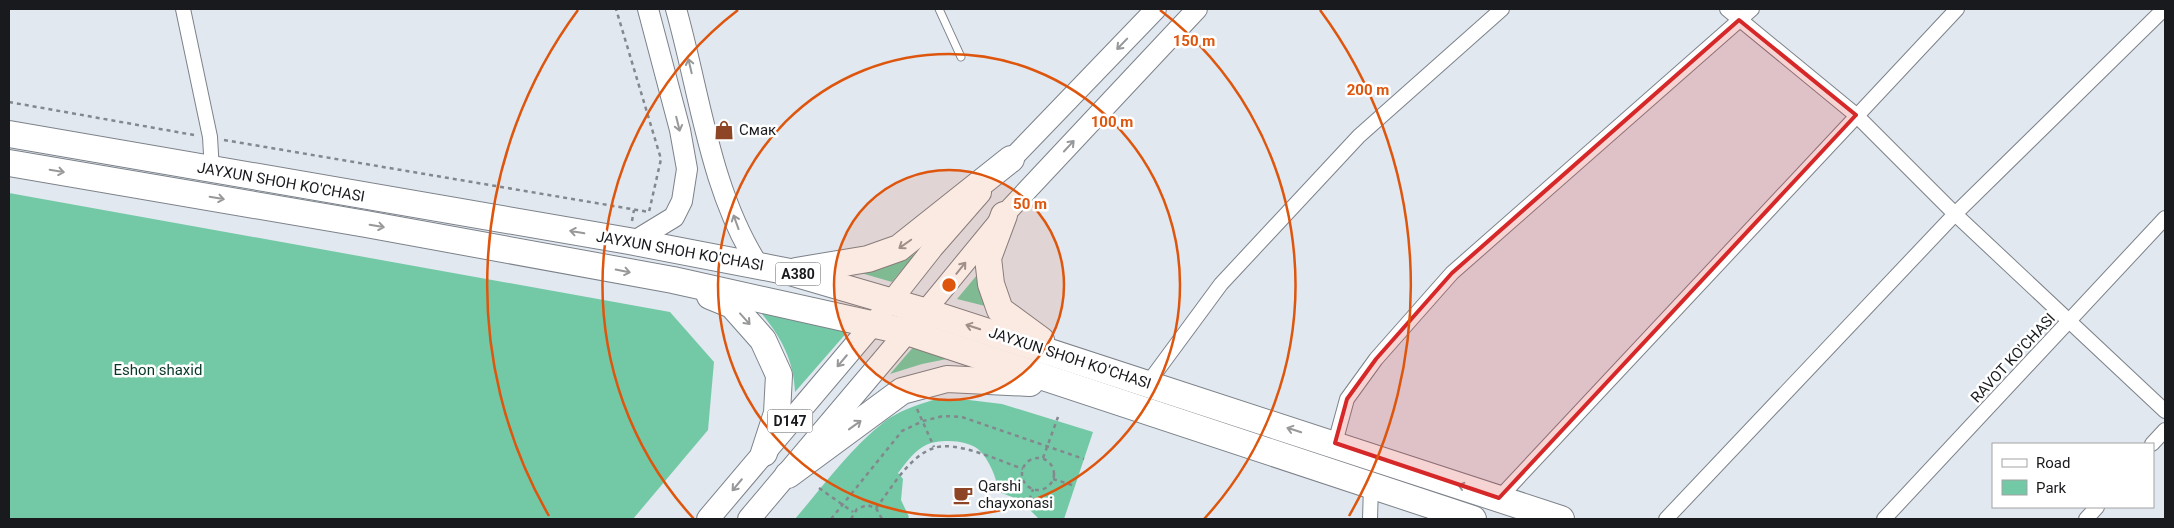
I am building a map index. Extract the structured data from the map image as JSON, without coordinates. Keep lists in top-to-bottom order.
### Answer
{
  "streets": {
    "highway": ["JAYXUN SHOH KO'CHASI", "A380"],
    "main road": ["D147"],
    "street": ["RAVOT KO'CHASI"]
  },
  "crossings": [
    ["JAYXUN SHOH KO'CHASI", "D147"]
  ],
  "parks": ["Eshon shaxid"],
  "places": {
    "shop": ["Смак"],
    "cafe": ["Qarshi chayxonasi"]
  },
  "legend": ["Road", "Park"],
  "rings": [
    "150 m",
    "200 m",
    "100 m",
    "50 m"
  ]
}
